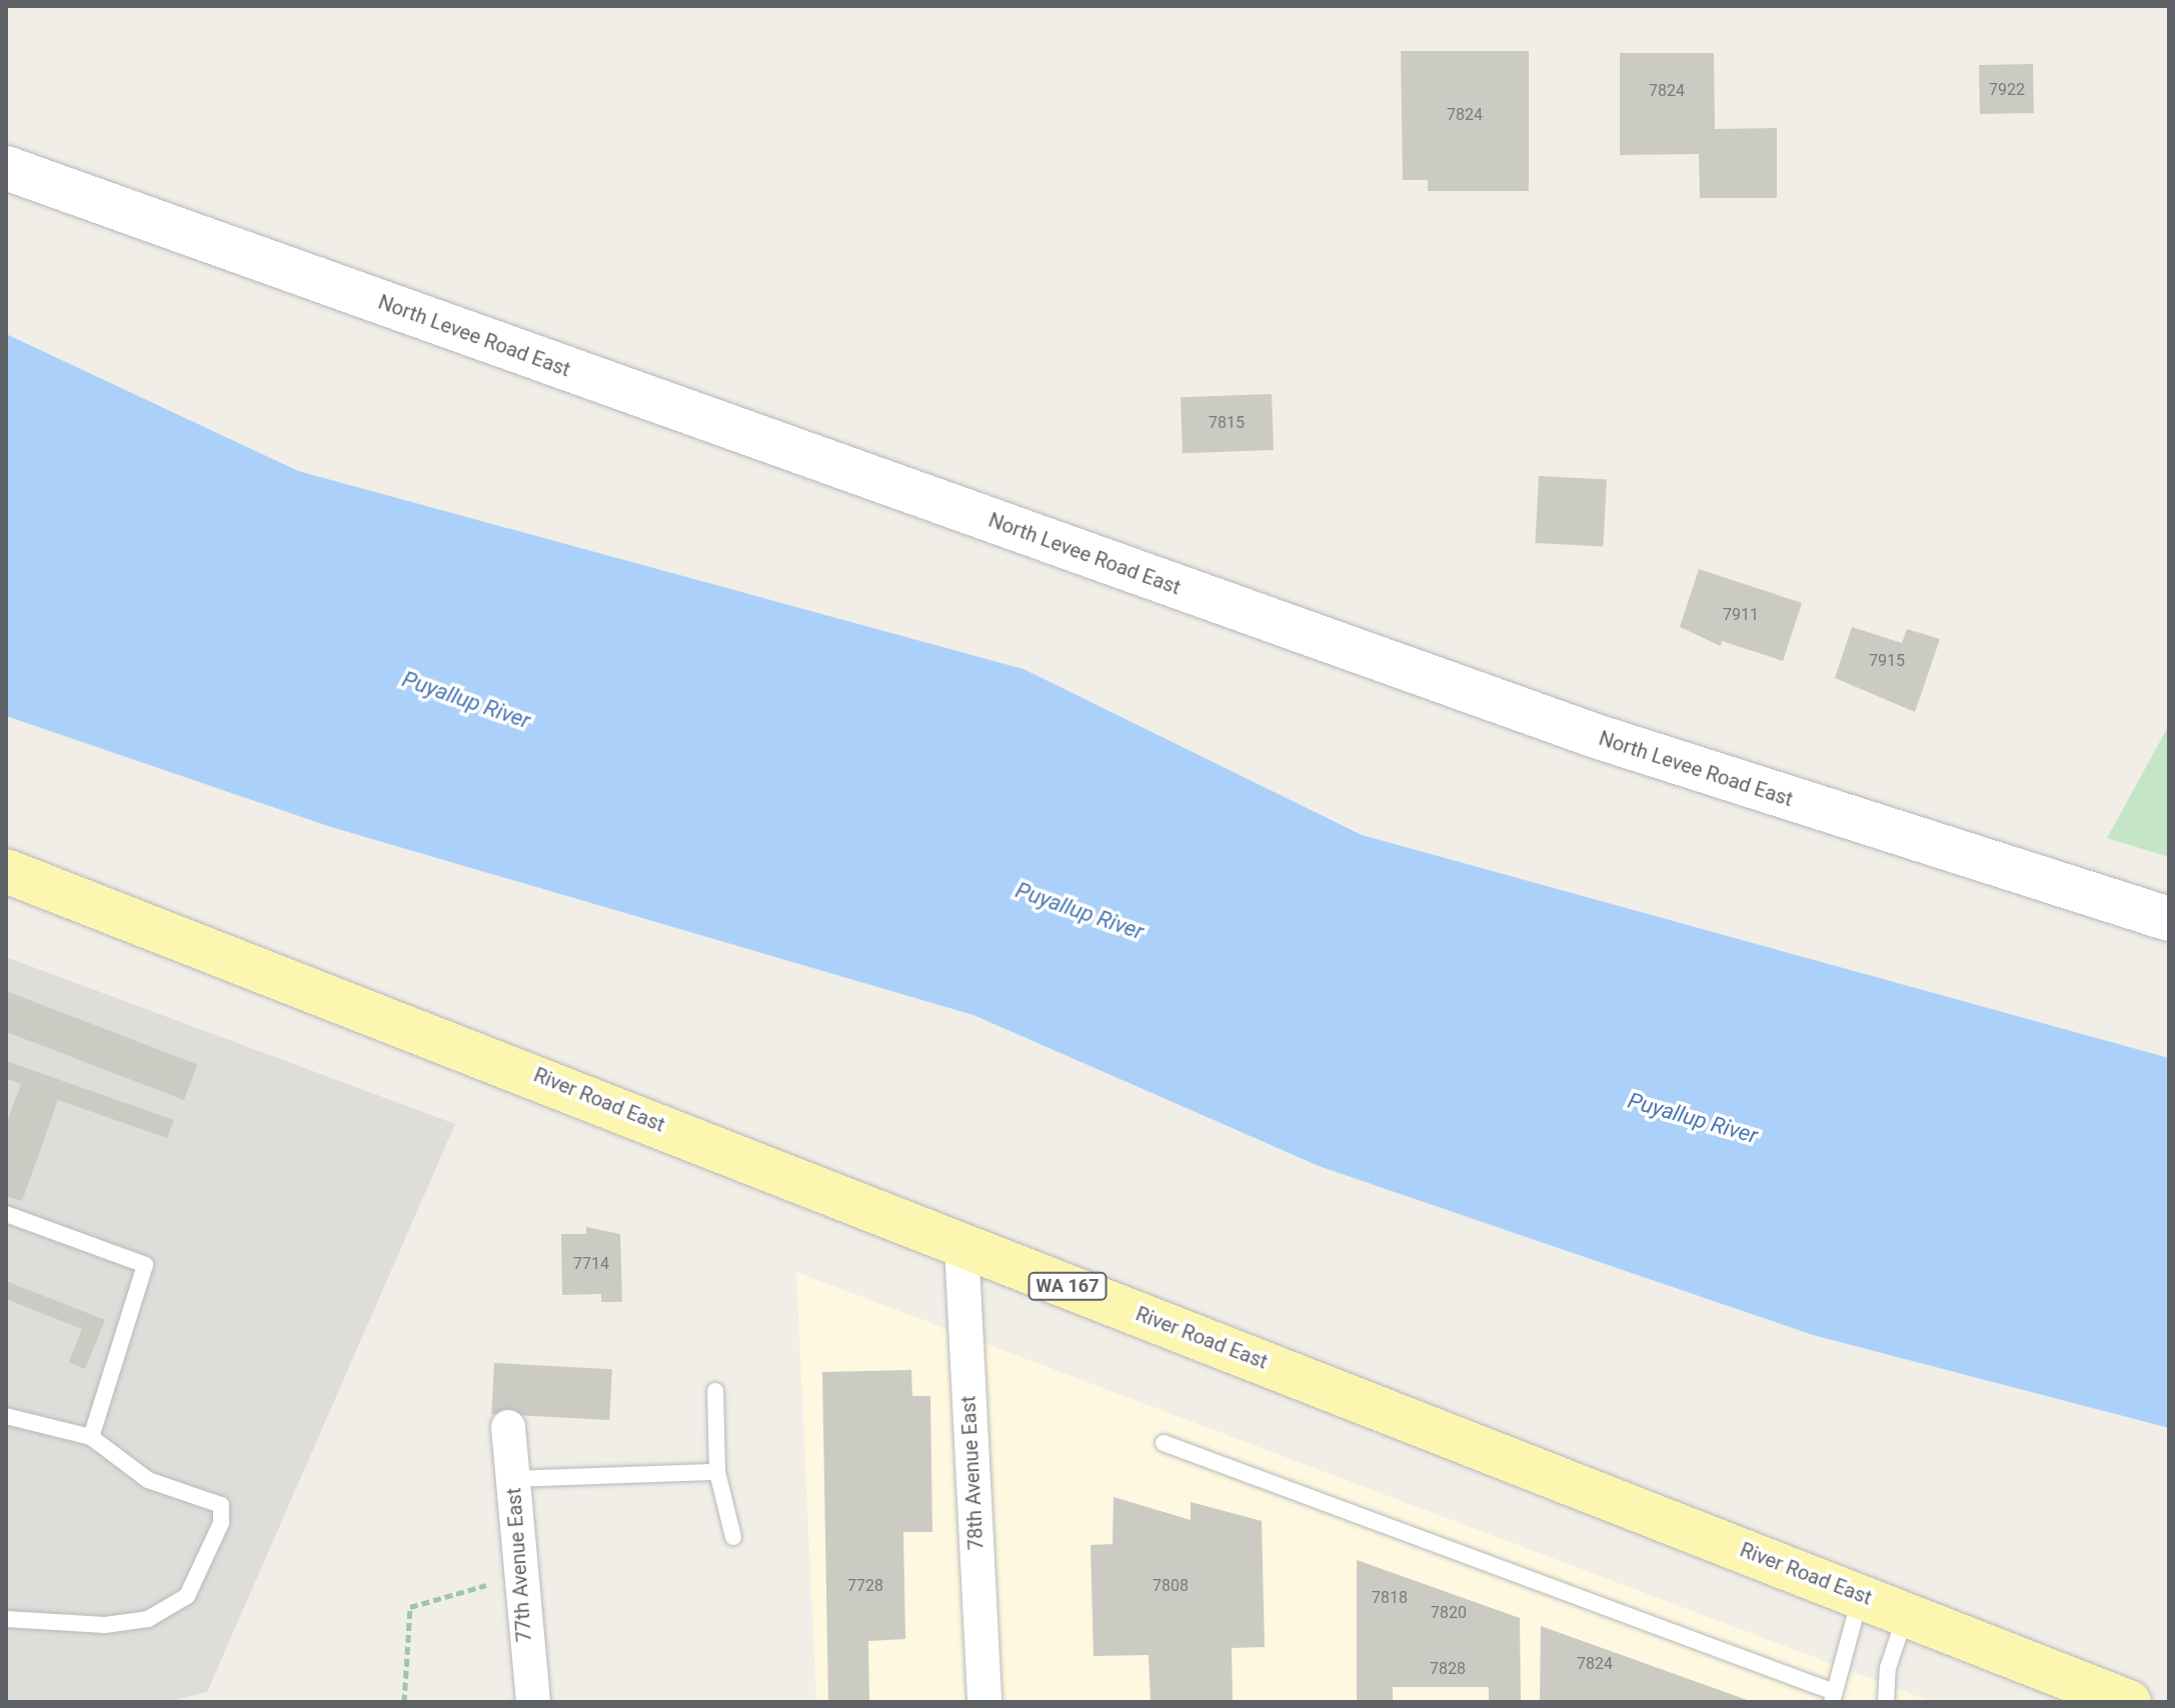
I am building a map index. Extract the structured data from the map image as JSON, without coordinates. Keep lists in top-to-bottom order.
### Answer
{
  "streets": {
    "main road": ["River Road East", "WA 167"],
    "street": ["North Levee Road East", "78th Avenue East", "77th Avenue East"]
  },
  "crossings": [
    ["River Road East", "78th Avenue East"]
  ],
  "water": ["Puyallup River"],
  "house_numbers": [
    "7922",
    "7824",
    "7824",
    "7815",
    "7911",
    "7915",
    "7714",
    "7728",
    "7808",
    "7818",
    "7820",
    "7824",
    "7828"
  ]
}
